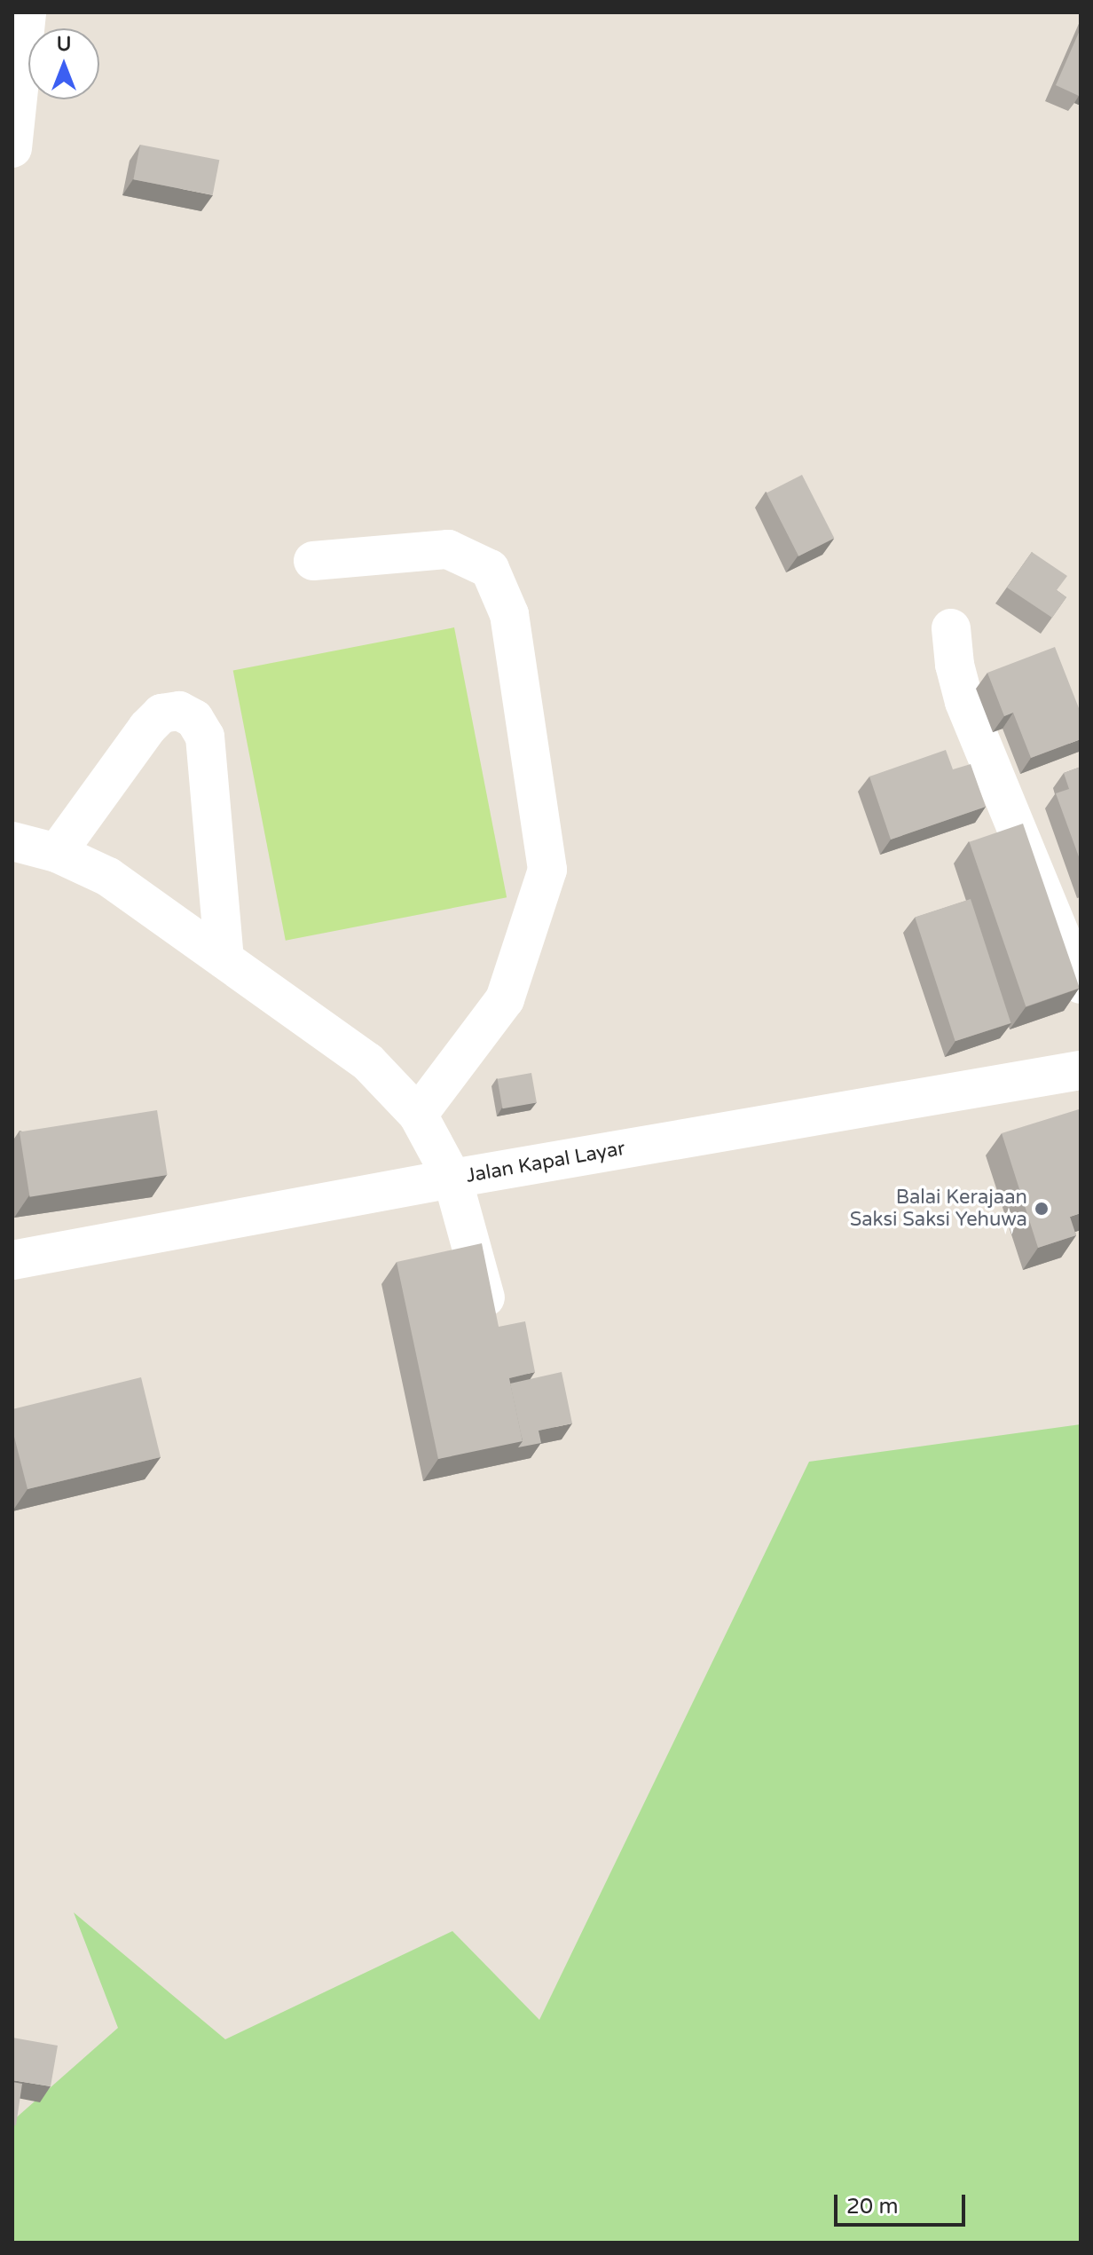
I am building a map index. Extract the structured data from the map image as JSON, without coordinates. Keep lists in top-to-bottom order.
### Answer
{
  "streets": {
    "street": ["Jalan Kapal Layar"]
  },
  "places": ["Balai Kerajaan Saksi Saksi Yehuwa"],
  "scale_bar": "20 m",
  "north": "top"
}
